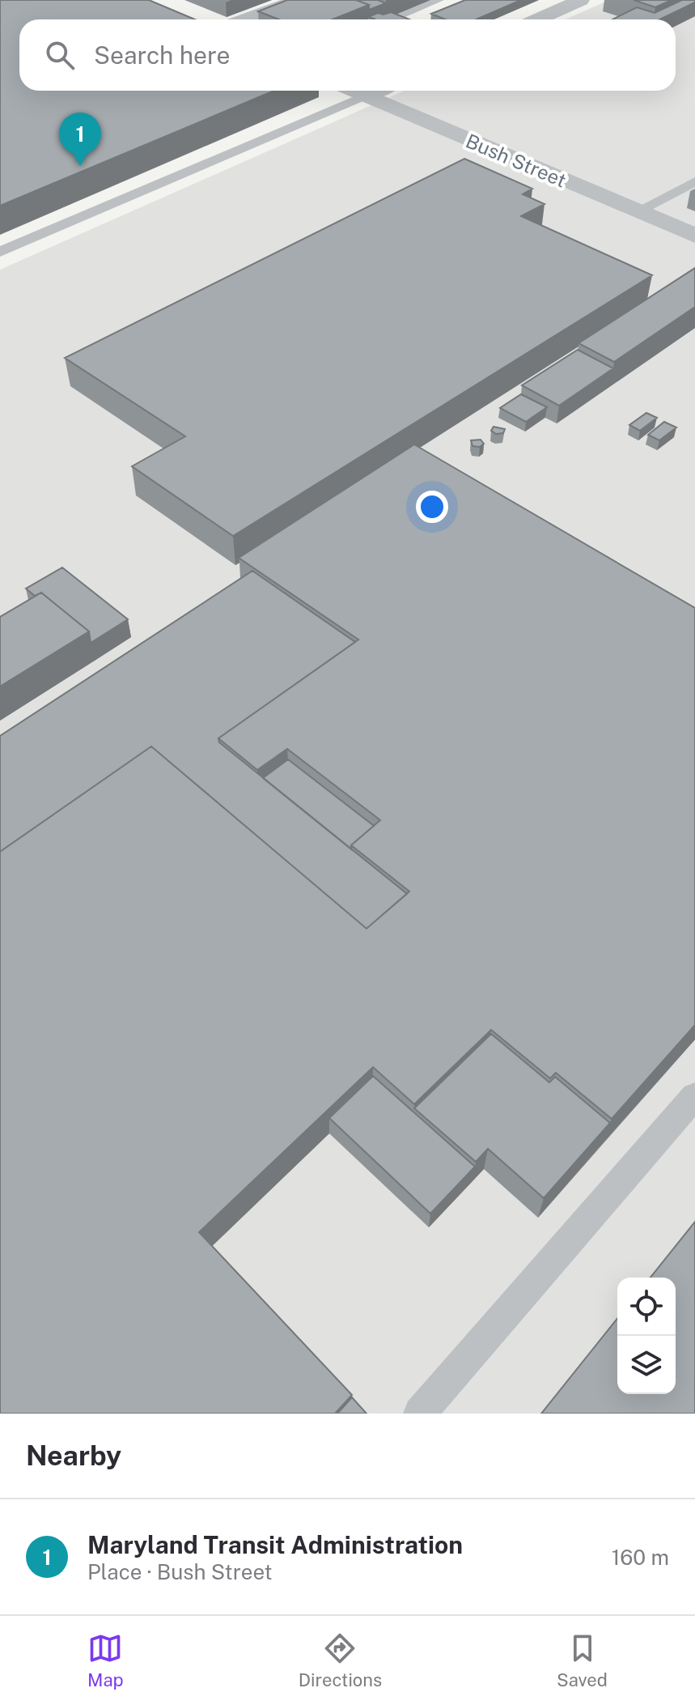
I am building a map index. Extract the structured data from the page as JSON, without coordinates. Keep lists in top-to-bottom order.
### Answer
{
  "streets": {
    "street": ["Bush Street"]
  },
  "page": {
    "search": "Search here",
    "pins": "1",
    "heading": "Nearby",
    "list": [
      {
        "mark": "1",
        "name": "Maryland Transit Administration",
        "note": "Place · Bush Street",
        "value": "160 m"
      }
    ],
    "nav": ["Map", "Directions", "Saved"]
  }
}
